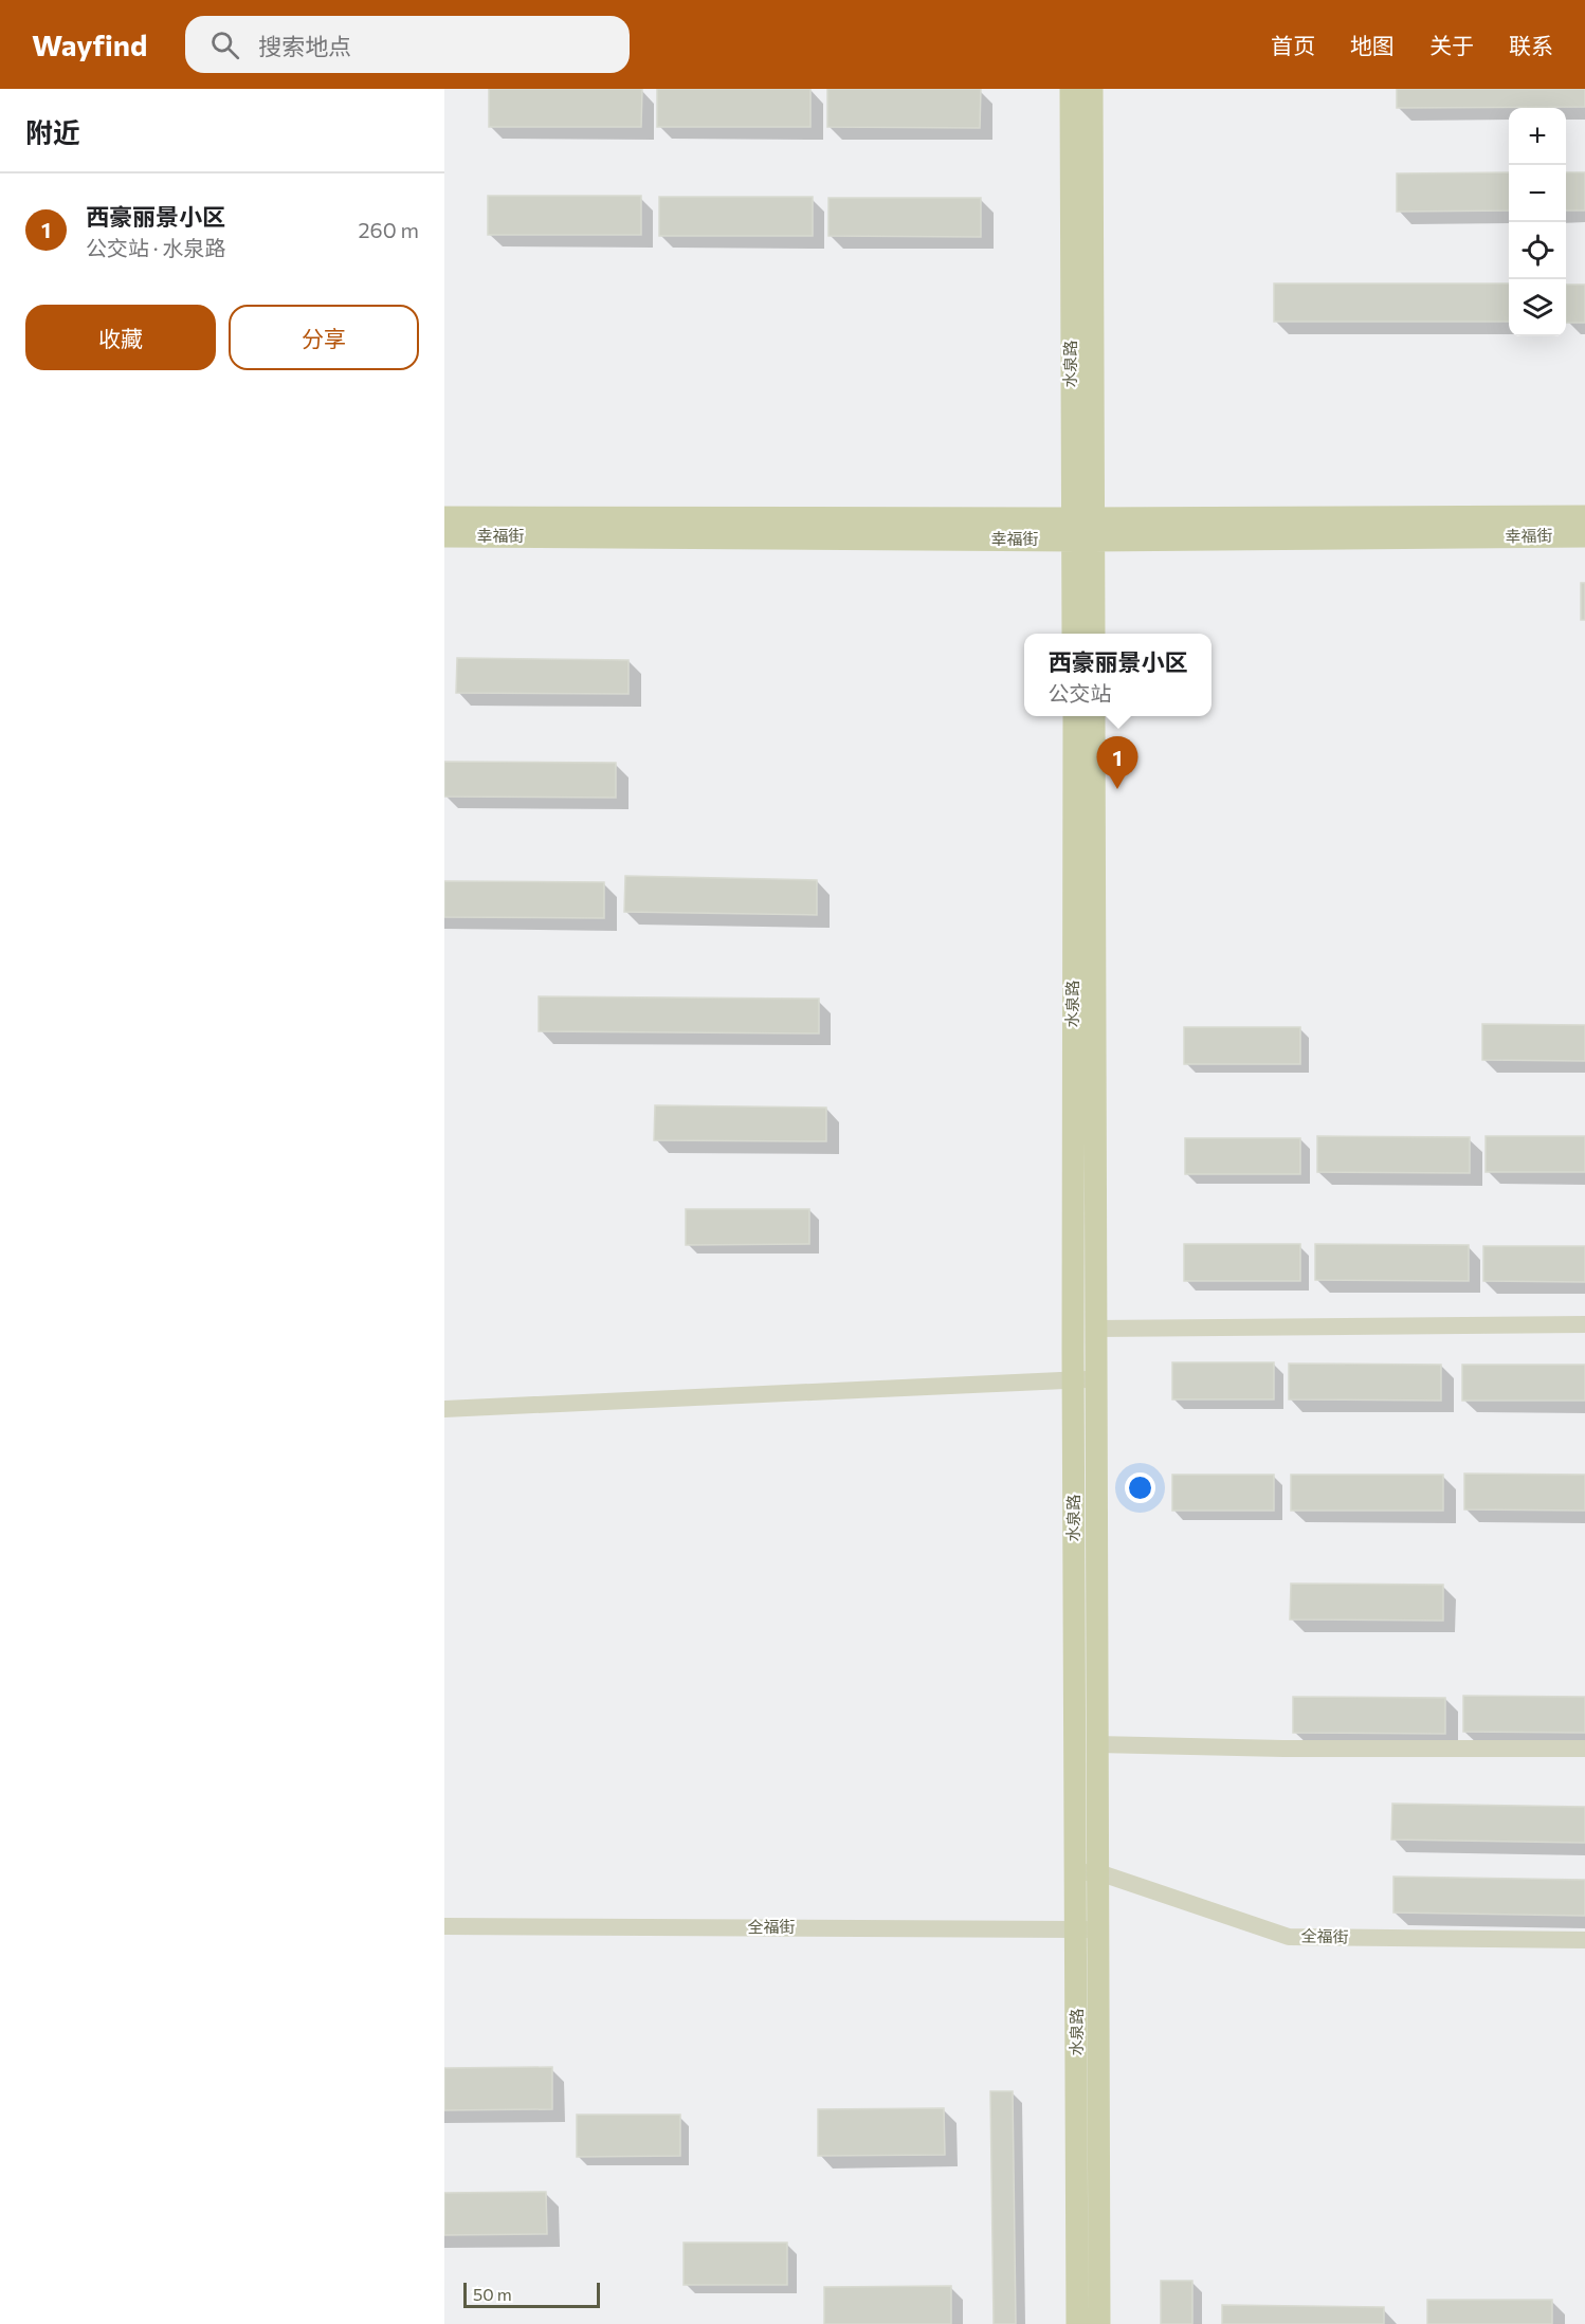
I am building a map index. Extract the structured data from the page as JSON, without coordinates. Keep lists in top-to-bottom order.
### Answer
{
  "streets": {
    "main road": ["水泉路", "幸福街"],
    "street": ["全福街"]
  },
  "crossings": [
    ["水泉路", "幸福街"],
    ["水泉路", "全福街"]
  ],
  "scale_bar": "50 m",
  "page": {
    "header": "Wayfind",
    "search": "搜索地点",
    "nav": [
      "首页",
      "地图",
      "关于",
      "联系"
    ],
    "heading": "附近",
    "map_buttons": ["+", "−"],
    "list": [
      {
        "mark": "1",
        "name": "西豪丽景小区",
        "note": "公交站 · 水泉路",
        "value": "260 m"
      }
    ],
    "buttons": ["收藏", "分享"],
    "popup": ["西豪丽景小区", "公交站"],
    "pins": "1",
    "scale": "50 m"
  }
}
